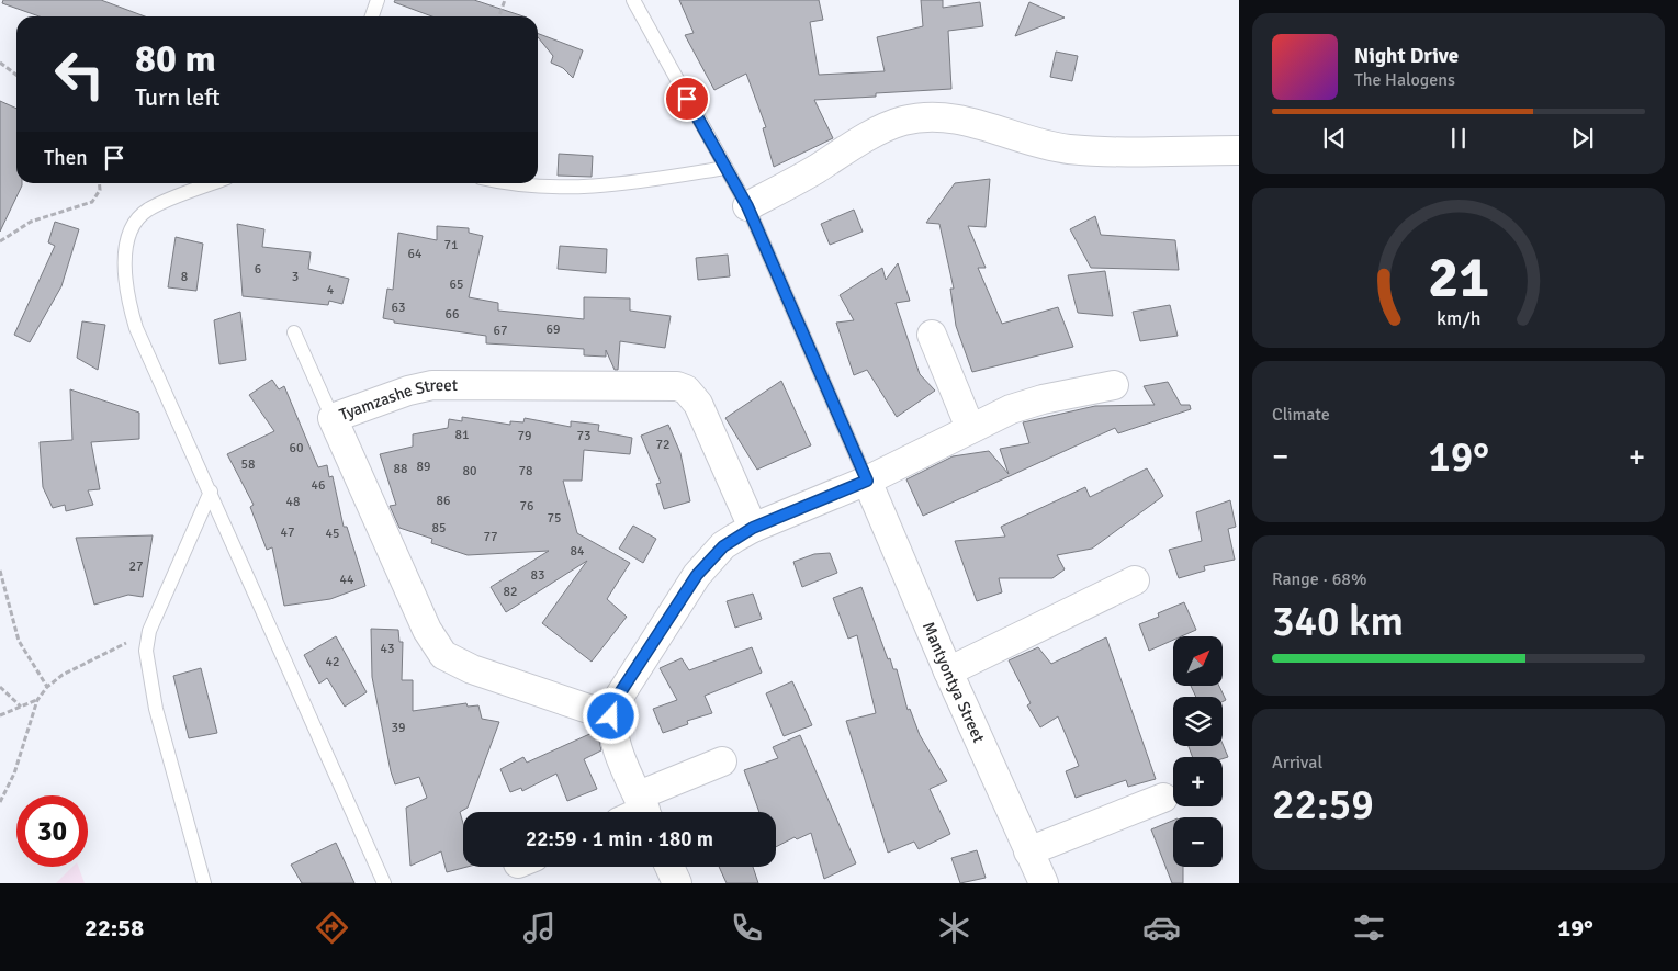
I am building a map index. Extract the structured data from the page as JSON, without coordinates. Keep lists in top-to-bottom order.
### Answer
{
  "streets": {
    "street": ["Tyamzashe Street", "Mantyontya Street"]
  },
  "house_numbers": [
    "71",
    "64",
    "6",
    "8",
    "3",
    "65",
    "4",
    "63",
    "66",
    "69",
    "67",
    "81",
    "79",
    "73",
    "72",
    "60",
    "58",
    "89",
    "88",
    "80",
    "78",
    "46",
    "86",
    "48",
    "76",
    "75",
    "85",
    "47",
    "45",
    "77",
    "84",
    "27",
    "83",
    "44",
    "82",
    "43",
    "42",
    "39"
  ],
  "north": "top right",
  "page": {
    "turn": ["80 m", "Turn left"],
    "song": ["Night Drive", "The Halogens"],
    "then": "Then",
    "tile": [
      "Climate",
      ["Range · 68%", "340 km"],
      ["Arrival", "22:59"]
    ],
    "heat": ["−", "19°", "+"],
    "map_buttons": ["+", "−"],
    "limit": "30",
    "trip": "22:59 · 1 min · 180 m",
    "tabs": ["22:58", "19°"],
    "gauge": ["21", "km/h"]
  }
}
